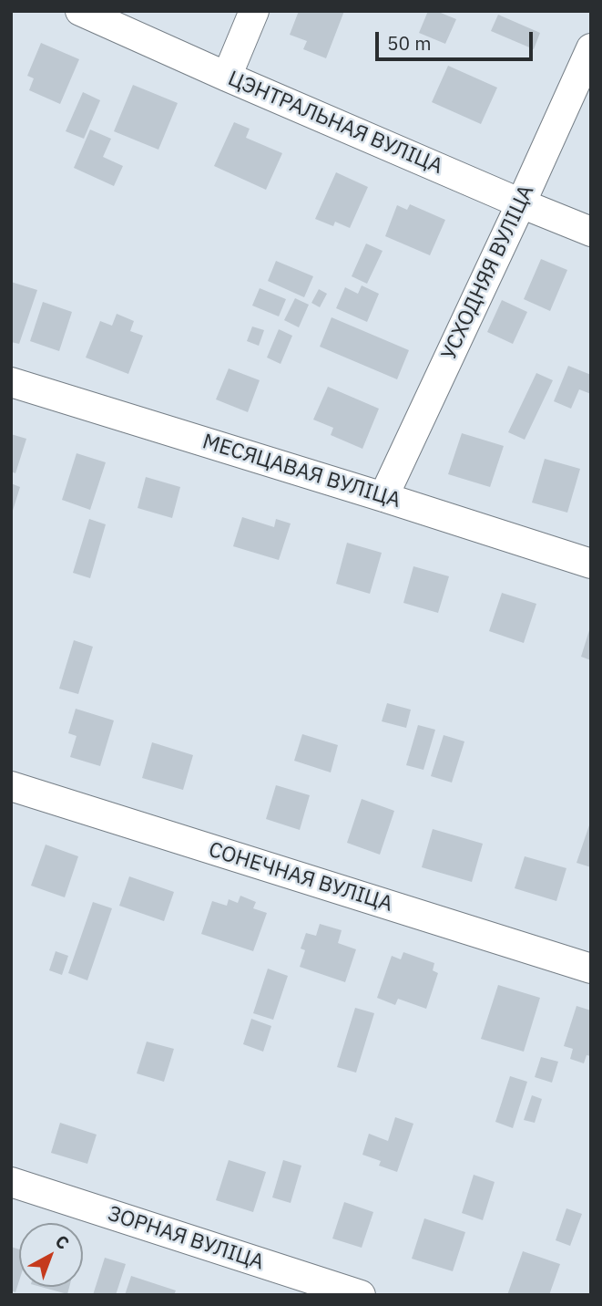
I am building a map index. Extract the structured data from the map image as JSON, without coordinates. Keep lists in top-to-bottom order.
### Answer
{
  "streets": {
    "street": [
      "ЦЭНТРАЛЬНАЯ ВУЛІЦА",
      "УСХОДНЯЯ ВУЛІЦА",
      "МЕСЯЦАВАЯ ВУЛІЦА",
      "СОНЕЧНАЯ ВУЛІЦА",
      "ЗОРНАЯ ВУЛІЦА"
    ]
  },
  "crossings": [
    ["ЦЭНТРАЛЬНАЯ ВУЛІЦА", "УСХОДНЯЯ ВУЛІЦА"],
    ["УСХОДНЯЯ ВУЛІЦА", "МЕСЯЦАВАЯ ВУЛІЦА"]
  ],
  "scale_bar": "50 m",
  "north": "top right"
}
